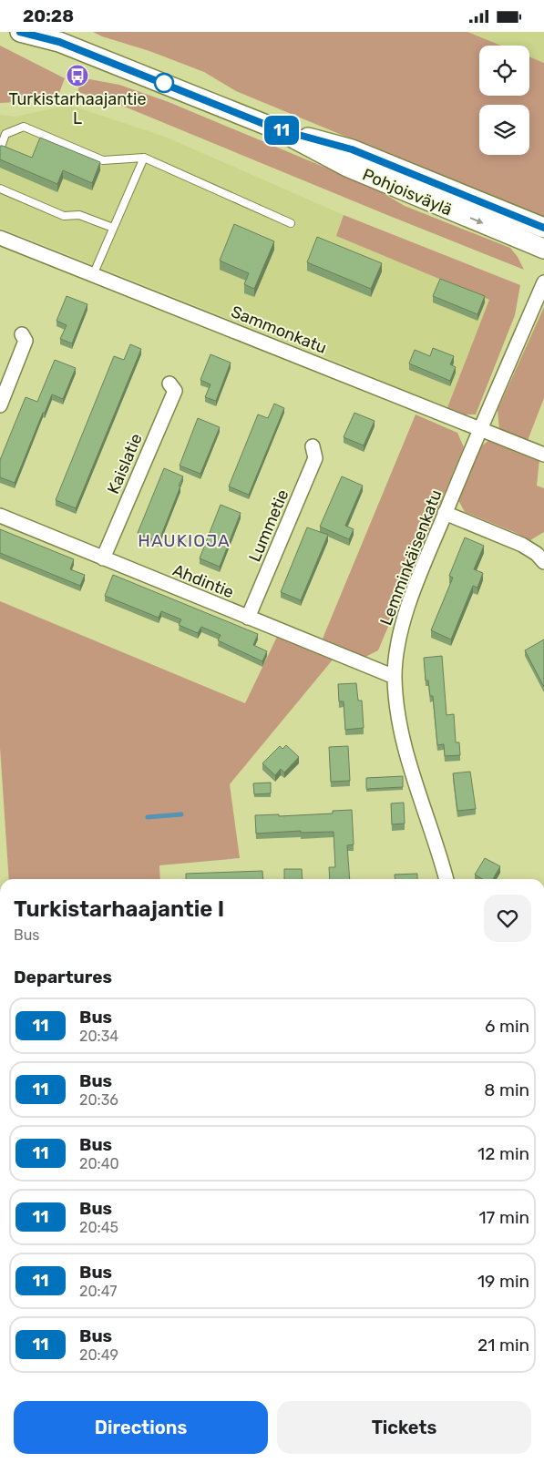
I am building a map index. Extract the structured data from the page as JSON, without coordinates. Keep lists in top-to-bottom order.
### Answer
{
  "streets": {
    "main road": ["Pohjoisväylä"],
    "street": [
      "Sammonkatu",
      "Kaislatie",
      "Lummetie",
      "Lemminkäisenkatu",
      "Ahdintie"
    ]
  },
  "crossings": [
    ["Sammonkatu", "Lemminkäisenkatu"],
    ["Kaislatie", "Ahdintie"],
    ["Lummetie", "Ahdintie"],
    ["Lemminkäisenkatu", "Ahdintie"]
  ],
  "districts": ["HAUKIOJA"],
  "places": {
    "bus stop": ["Turkistarhaajantie L"]
  },
  "lines": ["bus line 11"],
  "page": {
    "status": "20:28",
    "on_map": "11",
    "heading": [
      ["Turkistarhaajantie I", "Bus"],
      "Departures"
    ],
    "list": [
      {
        "mark": "11",
        "name": "Bus",
        "note": "20:34",
        "value": "6 min"
      },
      {
        "mark": "11",
        "name": "Bus",
        "note": "20:36",
        "value": "8 min"
      },
      {
        "mark": "11",
        "name": "Bus",
        "note": "20:40",
        "value": "12 min"
      },
      {
        "mark": "11",
        "name": "Bus",
        "note": "20:45",
        "value": "17 min"
      },
      {
        "mark": "11",
        "name": "Bus",
        "note": "20:47",
        "value": "19 min"
      },
      {
        "mark": "11",
        "name": "Bus",
        "note": "20:49",
        "value": "21 min"
      }
    ],
    "buttons": ["Directions", "Tickets"]
  }
}
